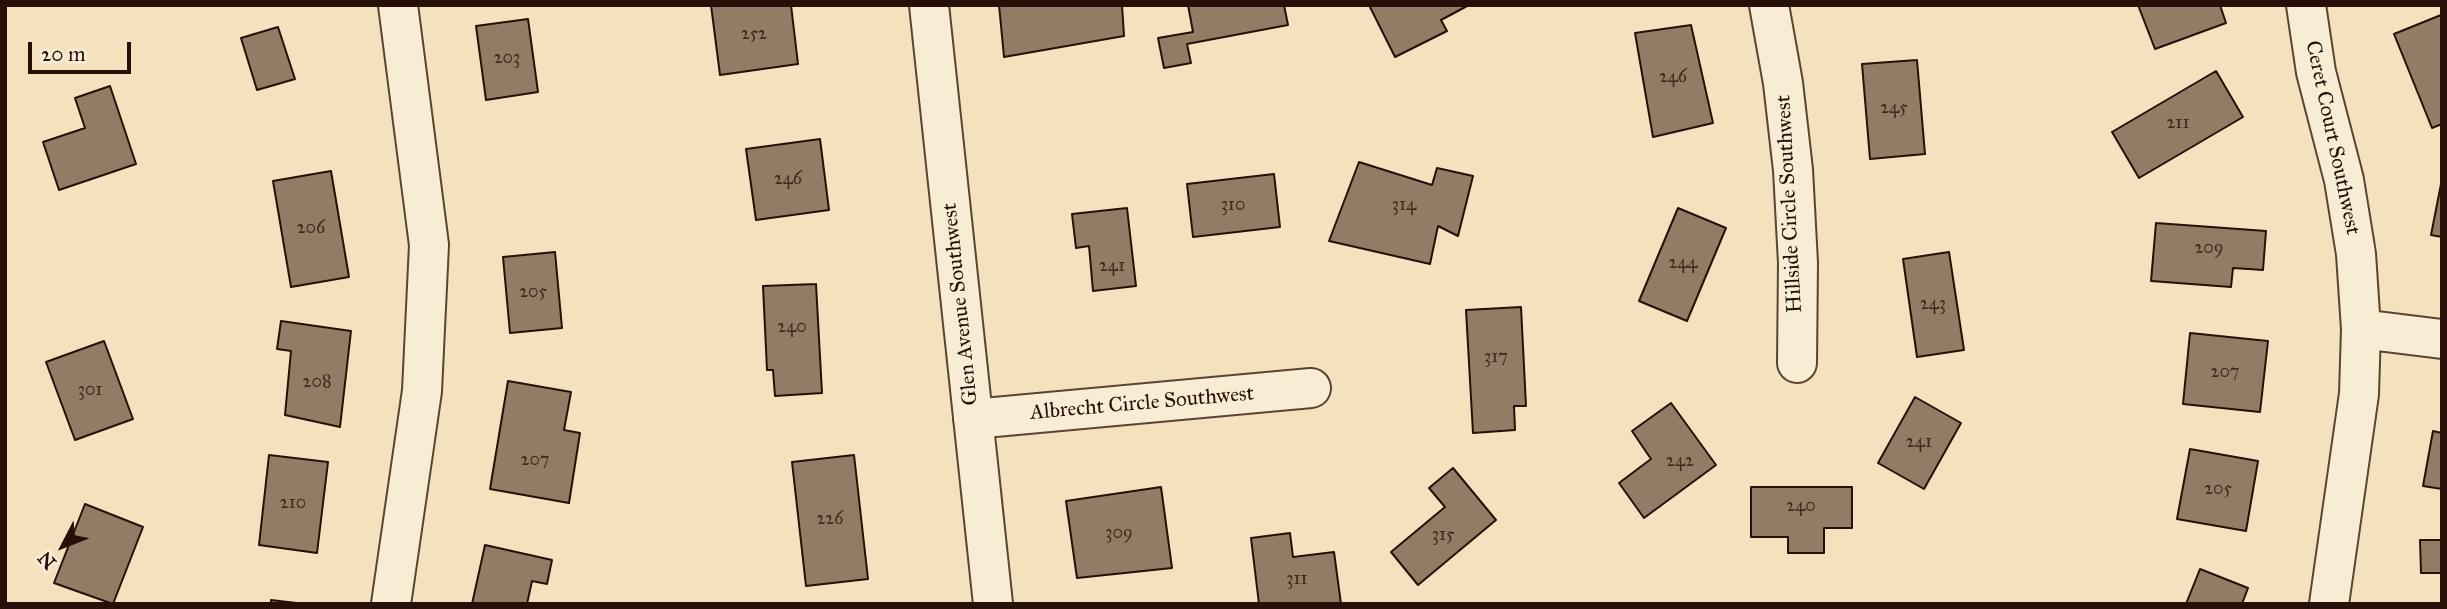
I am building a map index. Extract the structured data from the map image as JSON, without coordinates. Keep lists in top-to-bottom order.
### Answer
{
  "streets": {
    "street": [
      "Ceret Court Southwest",
      "Hillside Circle Southwest",
      "Glen Avenue Southwest",
      "Albrecht Circle Southwest"
    ]
  },
  "crossings": [
    ["Glen Avenue Southwest", "Albrecht Circle Southwest"]
  ],
  "house_numbers": [
    "252",
    "203",
    "246",
    "245",
    "211",
    "246",
    "310",
    "314",
    "206",
    "209",
    "244",
    "241",
    "205",
    "243",
    "240",
    "317",
    "207",
    "208",
    "301",
    "241",
    "207",
    "242",
    "205",
    "210",
    "240",
    "226",
    "309",
    "315",
    "311"
  ],
  "scale_bar": "20 m",
  "north": "bottom left"
}
